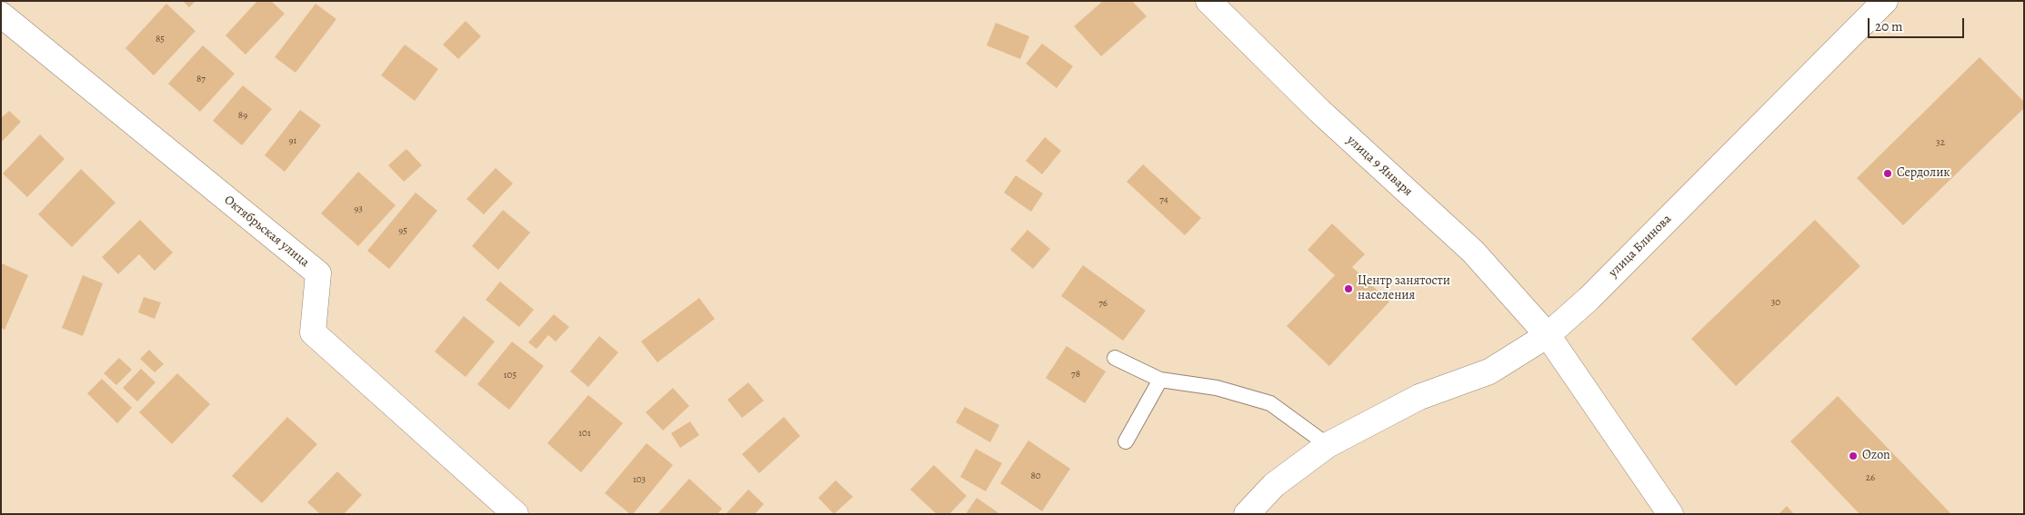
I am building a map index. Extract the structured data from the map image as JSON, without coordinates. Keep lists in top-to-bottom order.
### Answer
{
  "streets": {
    "main road": ["улица 9 Января", "Октябрьская улица", "улица Блинова"]
  },
  "crossings": [
    ["улица 9 Января", "улица Блинова"]
  ],
  "places": ["Сердолик", "Центр занятости населения", "Ozon"],
  "house_numbers": [
    "85",
    "87",
    "89",
    "91",
    "32",
    "74",
    "93",
    "95",
    "30",
    "76",
    "78",
    "105",
    "101",
    "80",
    "26",
    "103"
  ],
  "scale_bar": "20 m"
}
